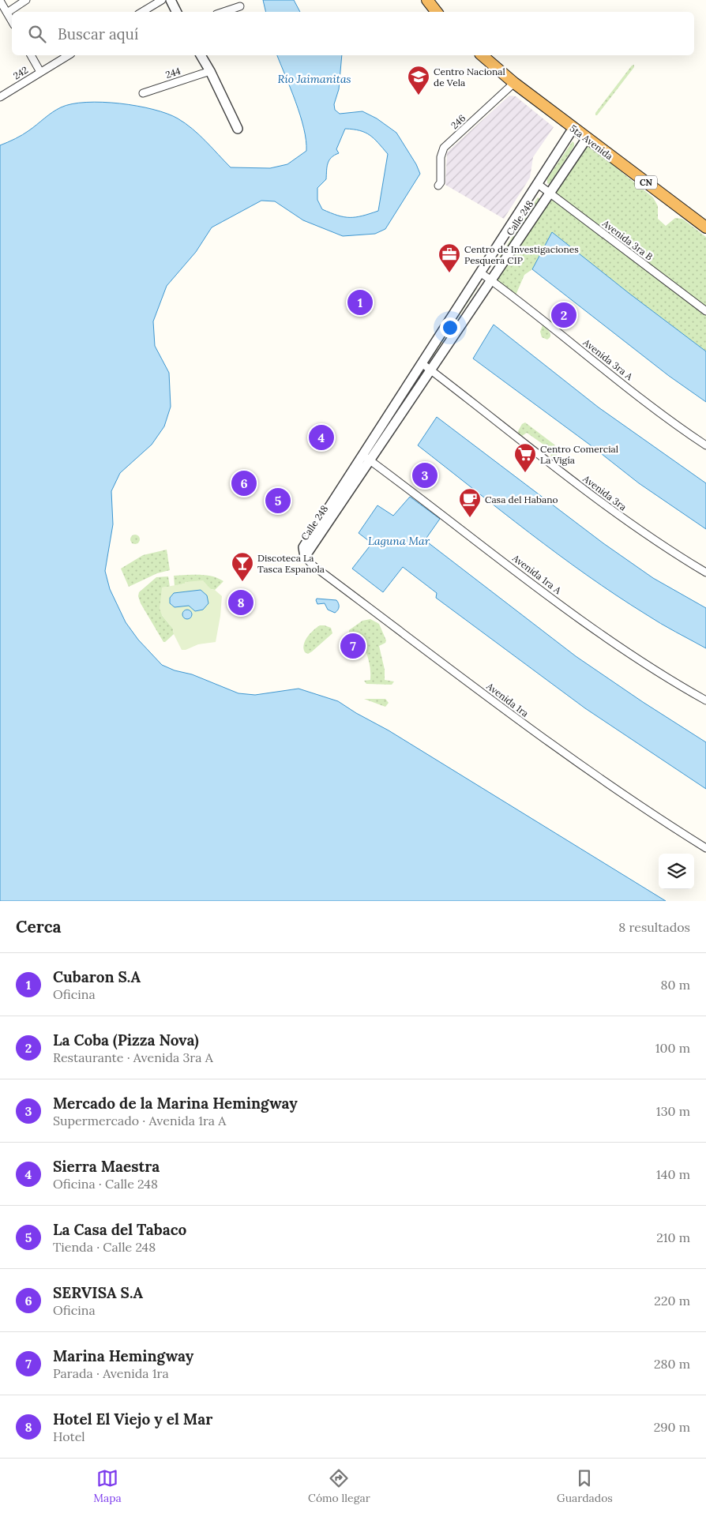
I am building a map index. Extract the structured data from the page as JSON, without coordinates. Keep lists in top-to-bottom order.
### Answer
{
  "streets": {
    "highway": ["5ta Avenida", "CN"],
    "street": [
      "242",
      "244",
      "246",
      "Calle 248",
      "Avenida 3ra B",
      "Avenida 3ra A",
      "Avenida 3ra",
      "Avenida 1ra A",
      "Avenida 1ra"
    ]
  },
  "crossings": [
    ["246", "5ta Avenida"],
    ["5ta Avenida", "Calle 248"],
    ["Calle 248", "Avenida 3ra B"],
    ["Calle 248", "Avenida 3ra A"],
    ["Calle 248", "Avenida 3ra"],
    ["Calle 248", "Avenida 1ra A"],
    ["Calle 248", "Avenida 1ra"]
  ],
  "water": ["Río Jaimanitas", "Laguna Mar"],
  "places": {
    "school or university": ["Centro Nacional de Vela"],
    "office": ["Centro de Investigaciones Pesquera CIP"],
    "supermarket": ["Centro Comercial La Vigía"],
    "cafe": ["Casa del Habano"],
    "bar": ["Discoteca La Tasca Espanola"]
  },
  "page": {
    "search": "Buscar aquí",
    "pins": [
      "1",
      "2",
      "4",
      "3",
      "6",
      "5",
      "8",
      "7"
    ],
    "heading": ["Cerca", "8 resultados"],
    "list": [
      {
        "mark": "1",
        "name": "Cubaron S.A",
        "note": "Oficina",
        "value": "80 m"
      },
      {
        "mark": "2",
        "name": "La Coba (Pizza Nova)",
        "note": "Restaurante · Avenida 3ra A",
        "value": "100 m"
      },
      {
        "mark": "3",
        "name": "Mercado de la Marina Hemingway",
        "note": "Supermercado · Avenida 1ra A",
        "value": "130 m"
      },
      {
        "mark": "4",
        "name": "Sierra Maestra",
        "note": "Oficina · Calle 248",
        "value": "140 m"
      },
      {
        "mark": "5",
        "name": "La Casa del Tabaco",
        "note": "Tienda · Calle 248",
        "value": "210 m"
      },
      {
        "mark": "6",
        "name": "SERVISA S.A",
        "note": "Oficina",
        "value": "220 m"
      },
      {
        "mark": "7",
        "name": "Marina Hemingway",
        "note": "Parada · Avenida 1ra",
        "value": "280 m"
      },
      {
        "mark": "8",
        "name": "Hotel El Viejo y el Mar",
        "note": "Hotel",
        "value": "290 m"
      }
    ],
    "nav": ["Mapa", "Cómo llegar", "Guardados"]
  }
}
